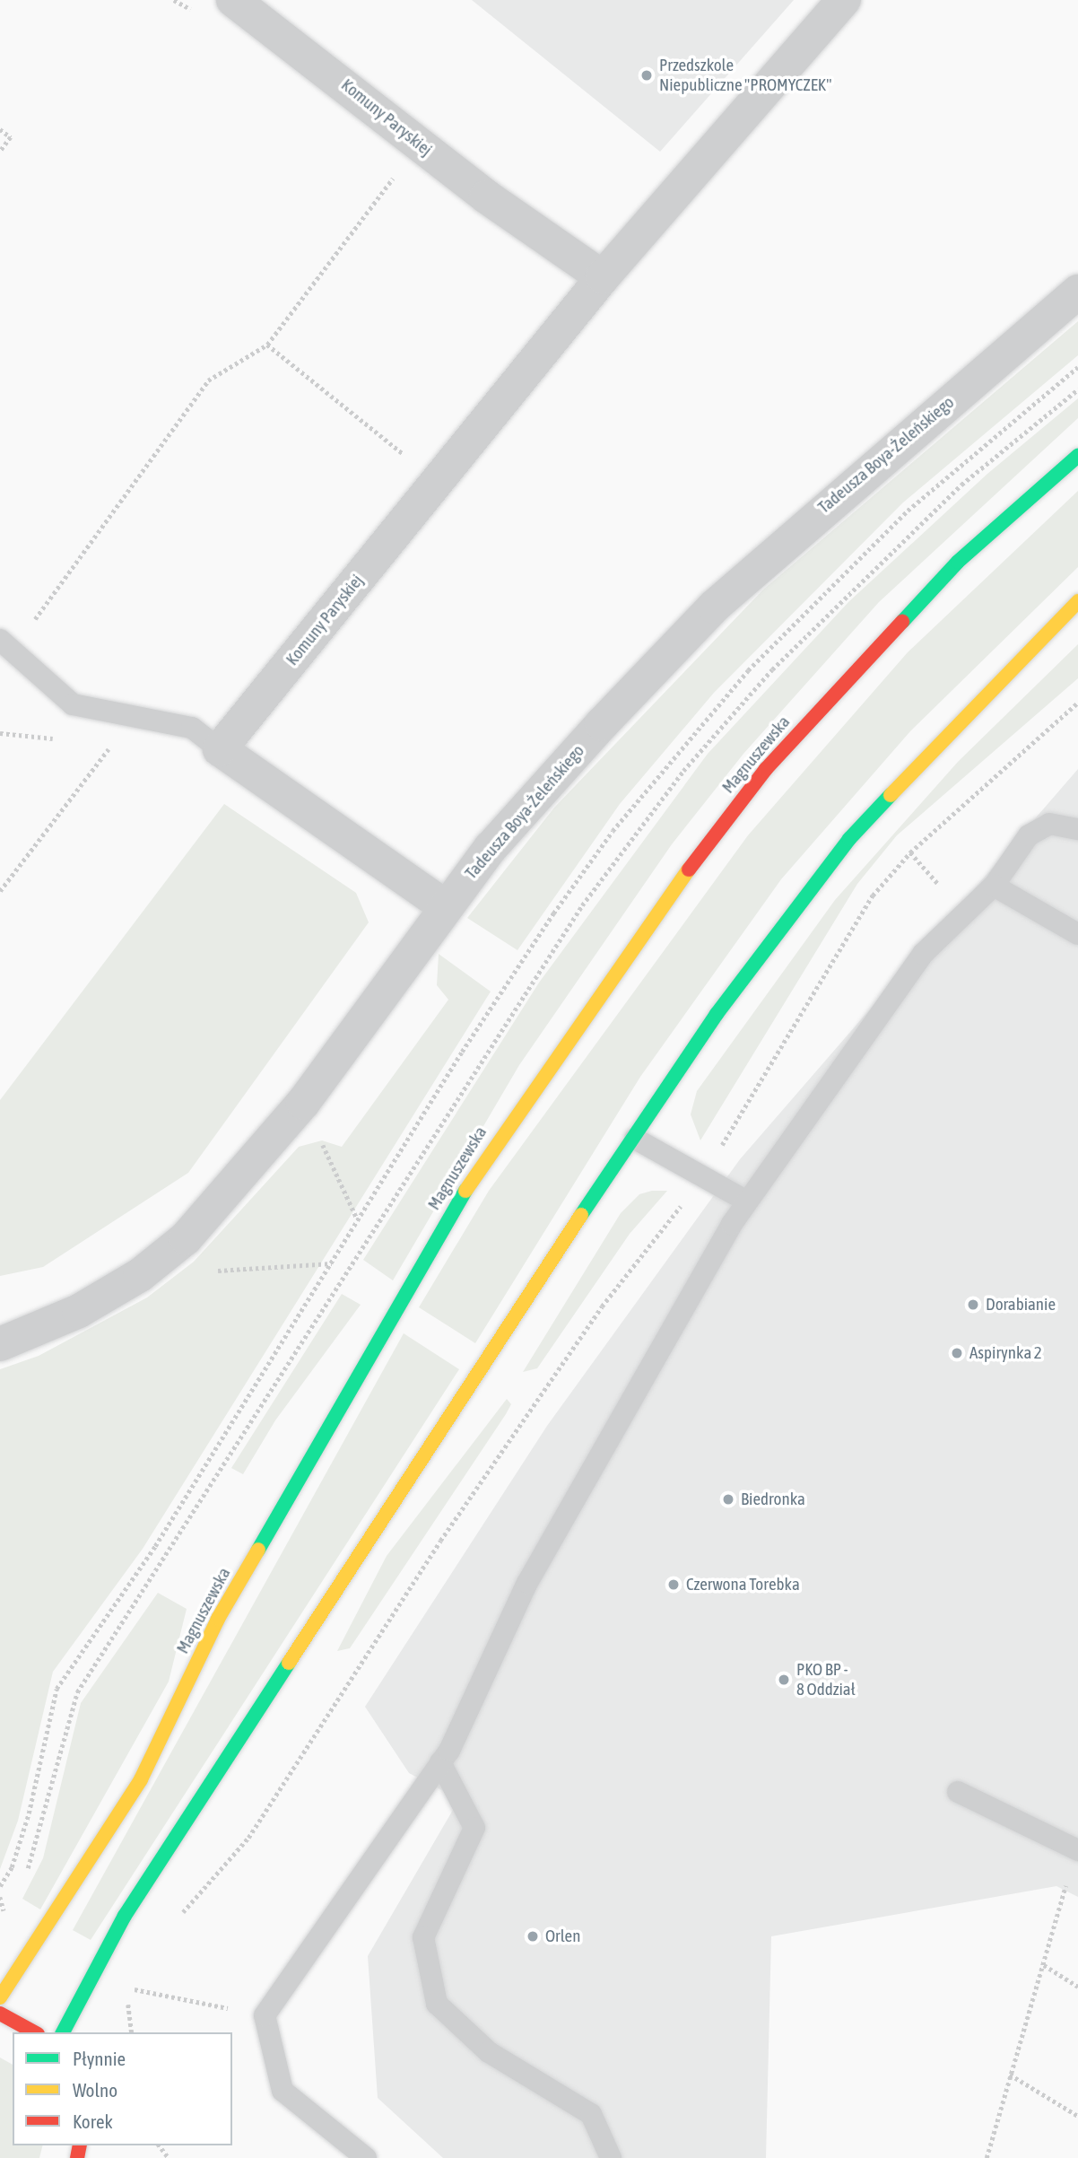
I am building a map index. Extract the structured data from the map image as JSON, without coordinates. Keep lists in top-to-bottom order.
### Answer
{
  "streets": {
    "street": ["Komuny Paryskiej", "Tadeusza Boya-Żeleńskiego", "Magnuszewska"]
  },
  "places": [
    "Przedszkole Niepubliczne \"PROMYCZEK\"",
    "Dorabianie",
    "Aspirynka 2",
    "Biedronka",
    "Czerwona Torebka",
    "PKO BP - 8 Oddział",
    "Orlen"
  ],
  "legend": ["Płynnie", "Wolno", "Korek"]
}
